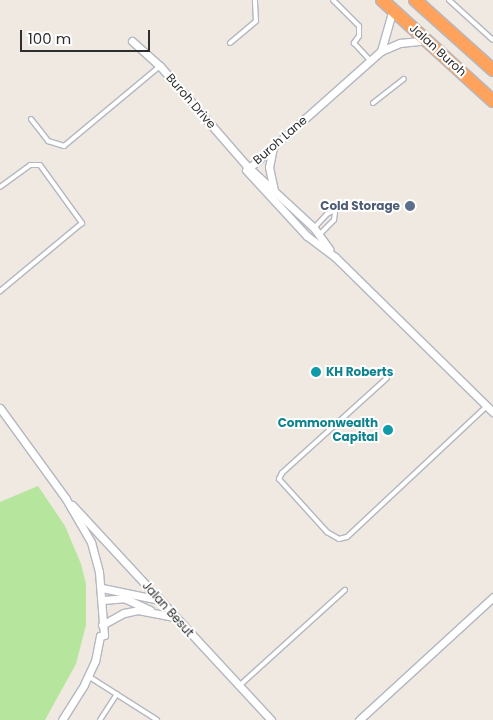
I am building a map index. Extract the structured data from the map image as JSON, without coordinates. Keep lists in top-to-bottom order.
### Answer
{
  "streets": {
    "highway": ["Jalan Buroh"],
    "street": ["Buroh Drive", "Buroh Lane", "Jalan Besut"]
  },
  "crossings": [
    ["Jalan Buroh", "Buroh Lane"],
    ["Buroh Drive", "Buroh Lane"]
  ],
  "places": ["Cold Storage", "KH Roberts", "Commonwealth Capital"],
  "scale_bar": "100 m"
}
